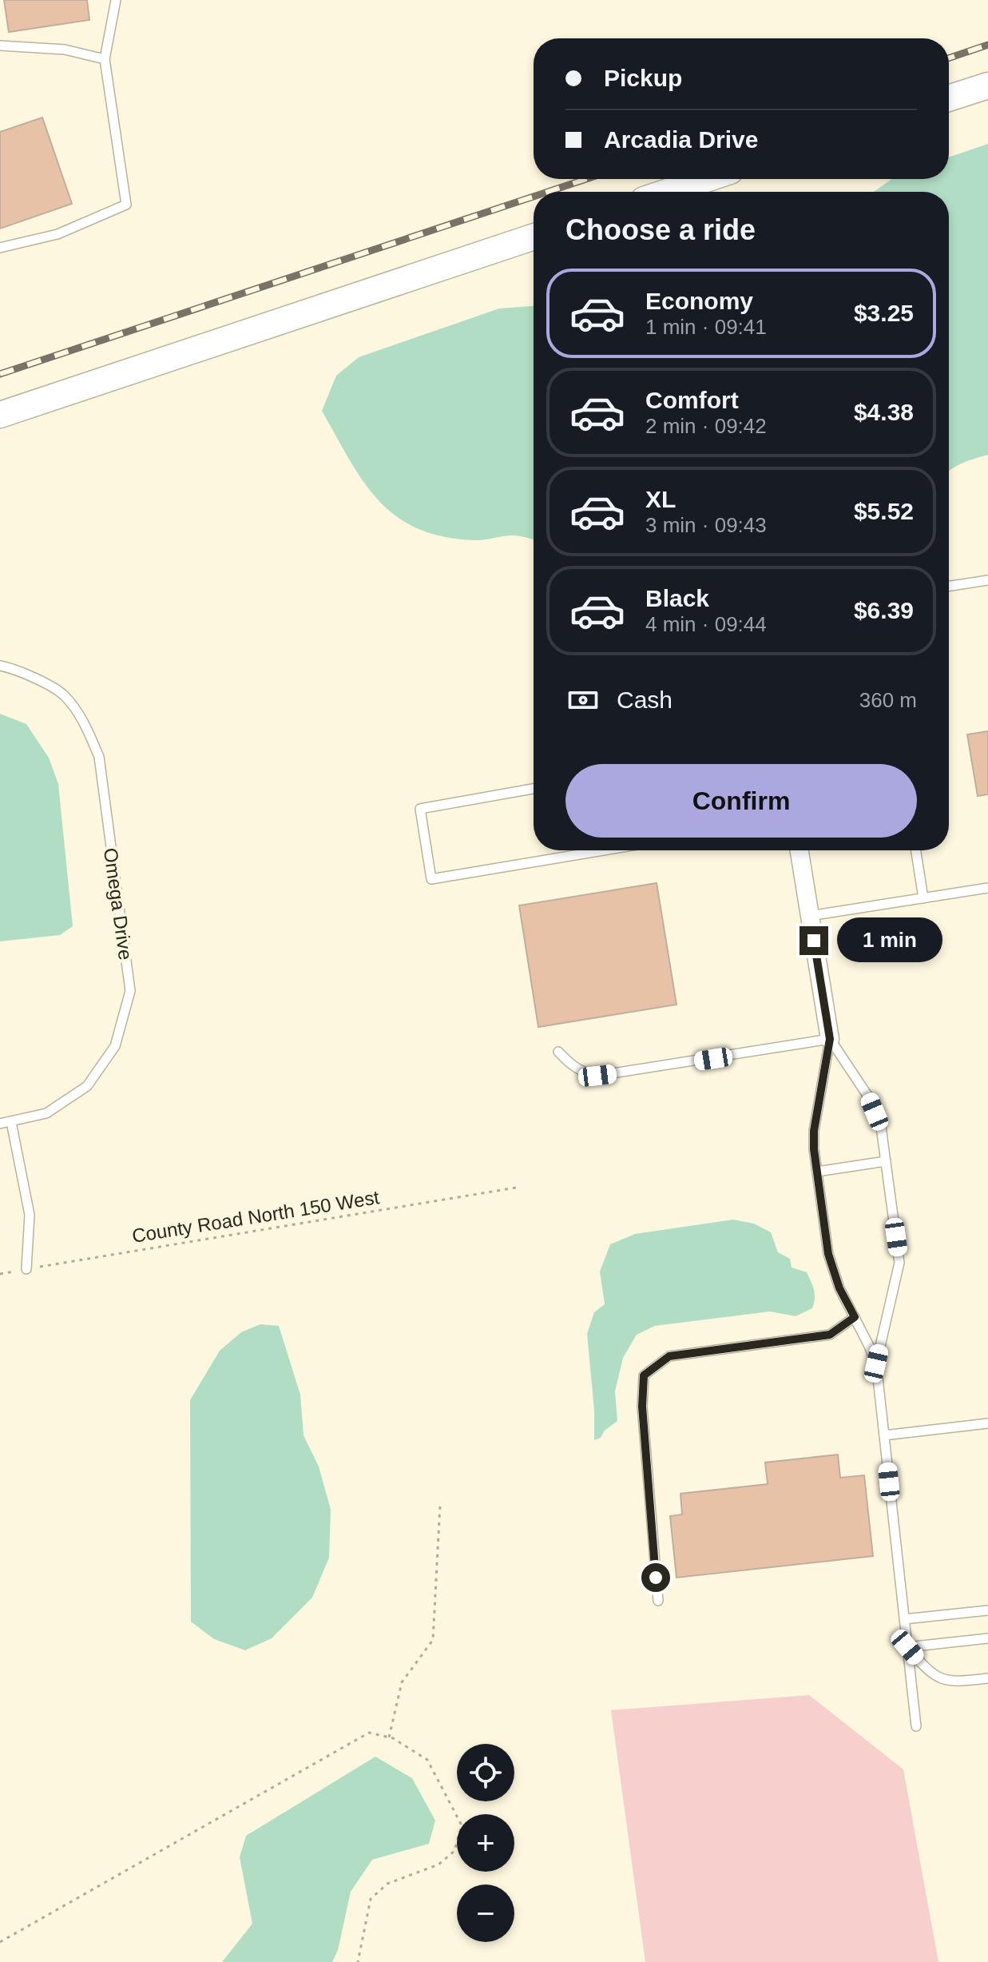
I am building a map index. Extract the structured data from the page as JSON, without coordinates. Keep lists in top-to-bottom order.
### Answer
{
  "streets": {
    "lane": ["Omega Drive"],
    "path": ["County Road North 150 West"]
  },
  "page": {
    "banner": ["Pickup", "Arcadia Drive"],
    "heading": "Choose a ride",
    "list": [
      {
        "name": "Economy",
        "note": "1 min · 09:41",
        "value": "$3.25"
      },
      {
        "name": "Comfort",
        "note": "2 min · 09:42",
        "value": "$4.38"
      },
      {
        "name": "XL",
        "note": "3 min · 09:43",
        "value": "$5.52"
      },
      {
        "name": "Black",
        "note": "4 min · 09:44",
        "value": "$6.39"
      }
    ],
    "pay": ["Cash", "360 m"],
    "buttons": "Confirm",
    "bubble": "1 min",
    "map_buttons": ["+", "−"]
  }
}
